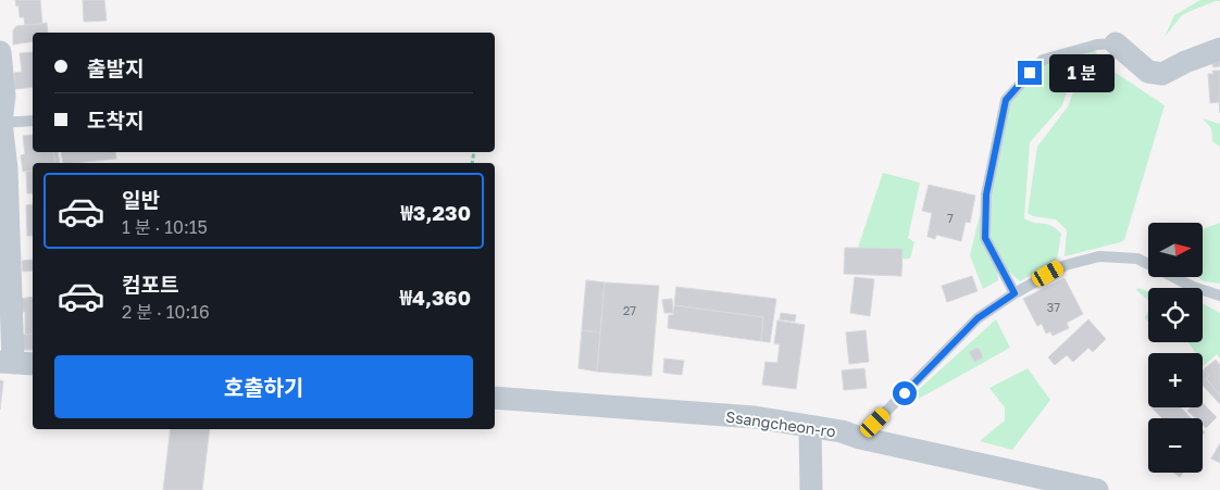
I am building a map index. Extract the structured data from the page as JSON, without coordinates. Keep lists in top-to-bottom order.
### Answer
{
  "streets": {
    "street": ["Ssangcheon-ro"]
  },
  "house_numbers": ["7", "37", "27"],
  "north": "right",
  "page": {
    "banner": ["출발지", "도착지"],
    "bubble": "1 분",
    "list": [
      {
        "name": "일반",
        "note": "1 분 · 10:15",
        "value": "₩3,230"
      },
      {
        "name": "컴포트",
        "note": "2 분 · 10:16",
        "value": "₩4,360"
      }
    ],
    "map_buttons": ["+", "−"],
    "buttons": "호출하기"
  }
}
